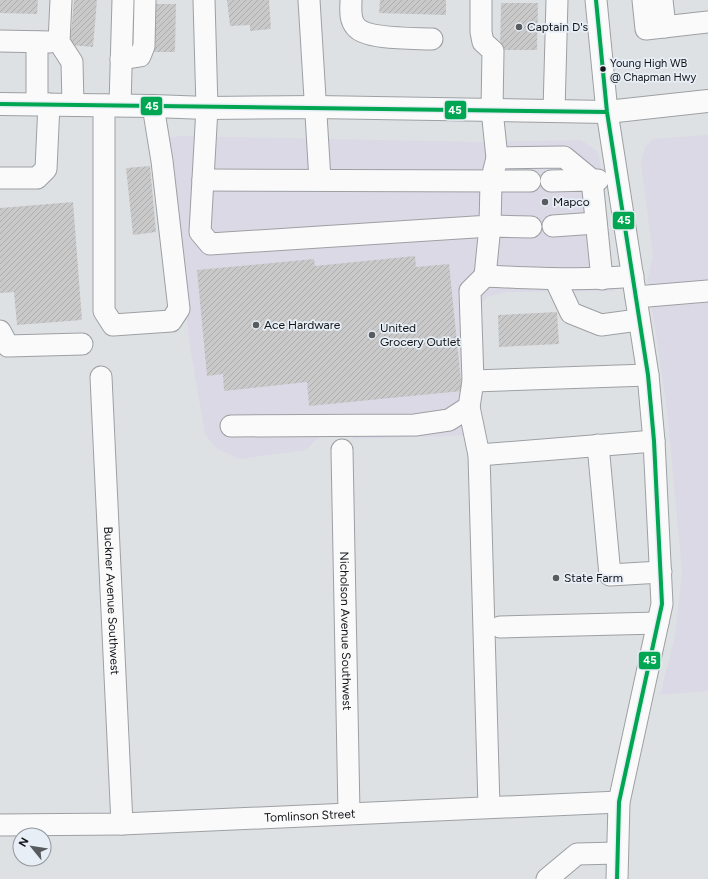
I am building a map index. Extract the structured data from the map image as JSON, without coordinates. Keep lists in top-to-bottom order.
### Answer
{
  "streets": {
    "street": ["Buckner Avenue Southwest", "Nicholson Avenue Southwest", "Tomlinson Street"]
  },
  "crossings": [
    ["Buckner Avenue Southwest", "Tomlinson Street"],
    ["Nicholson Avenue Southwest", "Tomlinson Street"]
  ],
  "places": [
    "Captain D's",
    "Young High WB @ Chapman Hwy",
    "Mapco",
    "Ace Hardware",
    "United Grocery Outlet",
    "State Farm"
  ],
  "lines": ["transit line 45"],
  "north": "top left"
}
